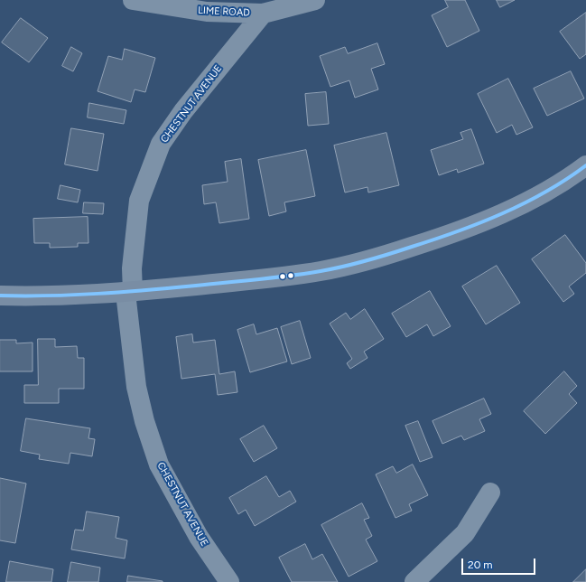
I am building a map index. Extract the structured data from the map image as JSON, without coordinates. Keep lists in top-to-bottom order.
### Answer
{
  "streets": {
    "street": ["LIME ROAD", "CHESTNUT AVENUE"]
  },
  "crossings": [
    ["LIME ROAD", "CHESTNUT AVENUE"]
  ],
  "scale_bar": "20 m"
}
